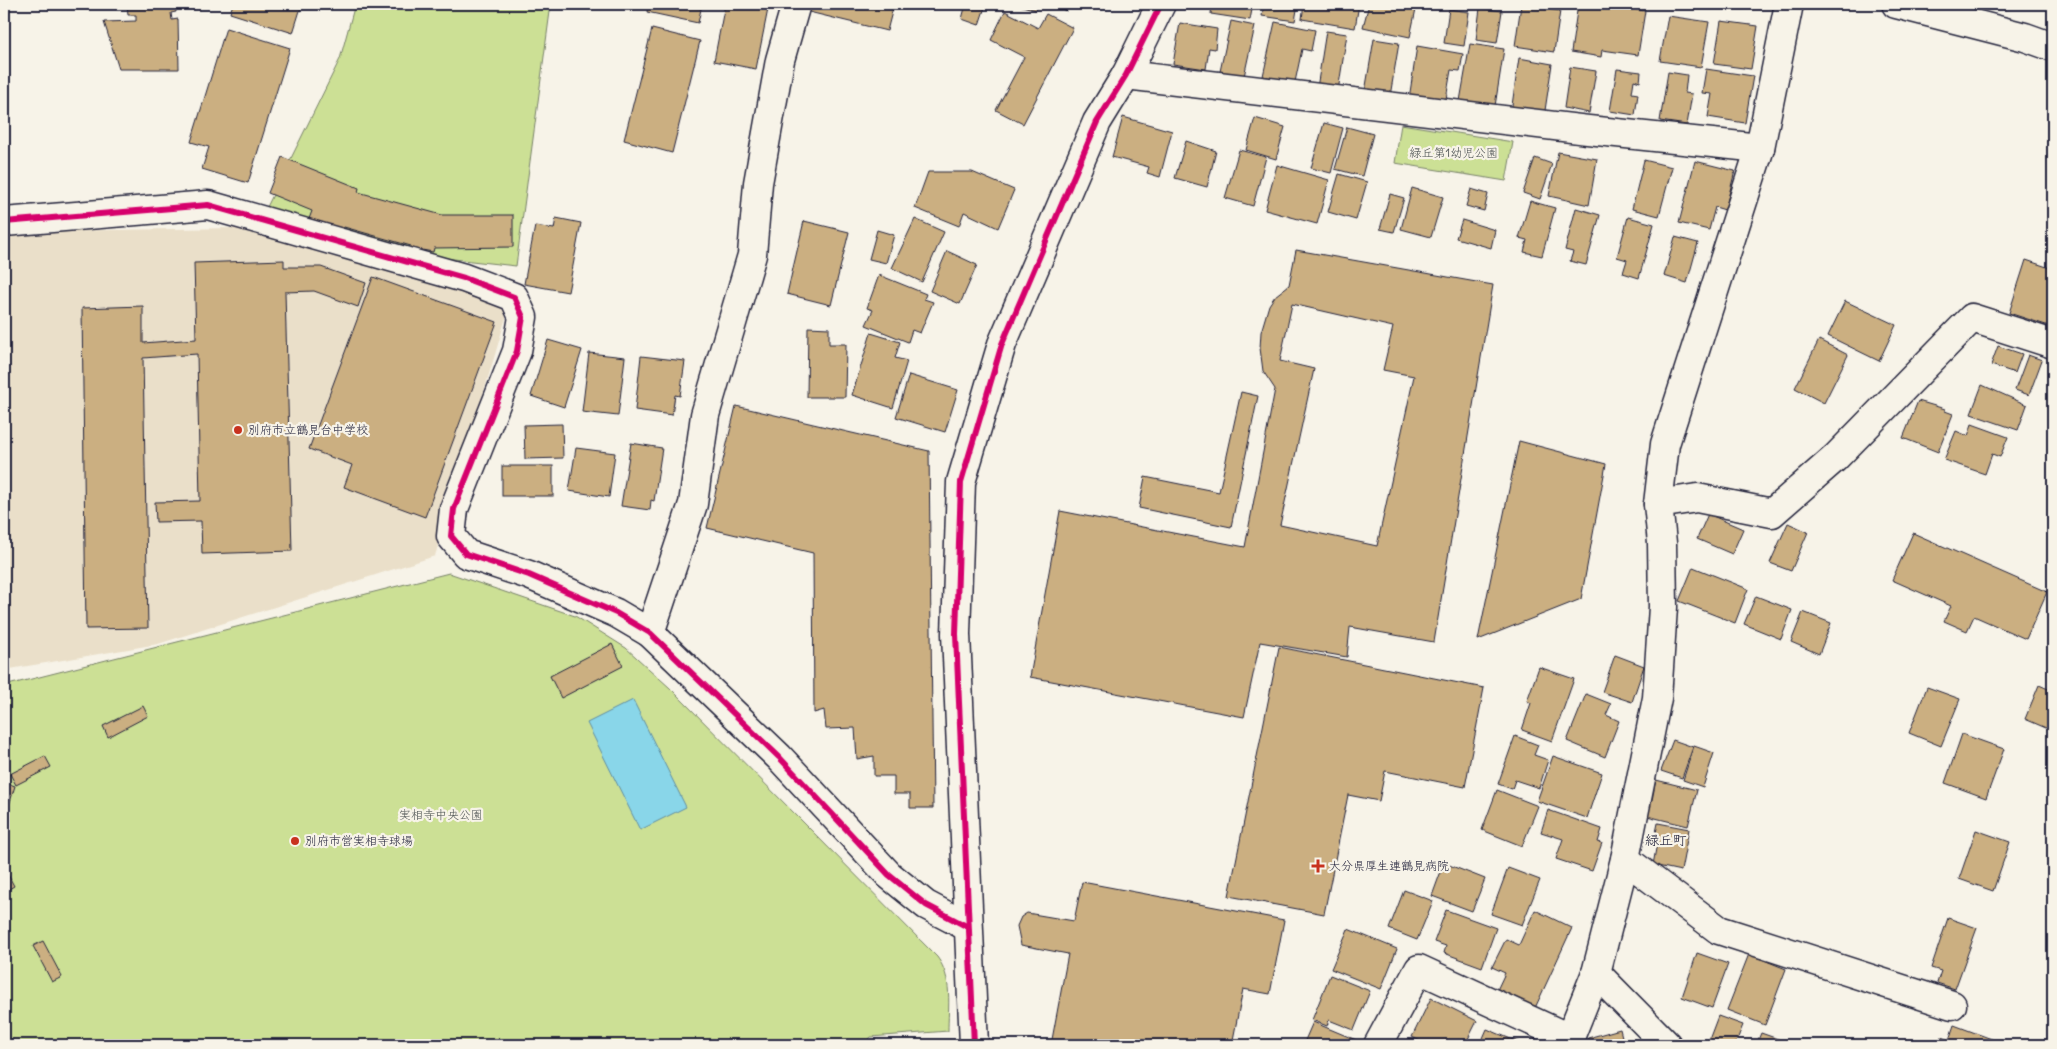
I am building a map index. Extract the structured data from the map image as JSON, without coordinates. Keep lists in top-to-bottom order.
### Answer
{
  "districts": ["緑丘町"],
  "parks": ["緑丘第1幼児公園", "実相寺中央公園"],
  "places": {
    "other": ["別府市立鶴見台中学校", "別府市営実相寺球場"],
    "health": ["大分県厚生連鶴見病院"]
  }
}
